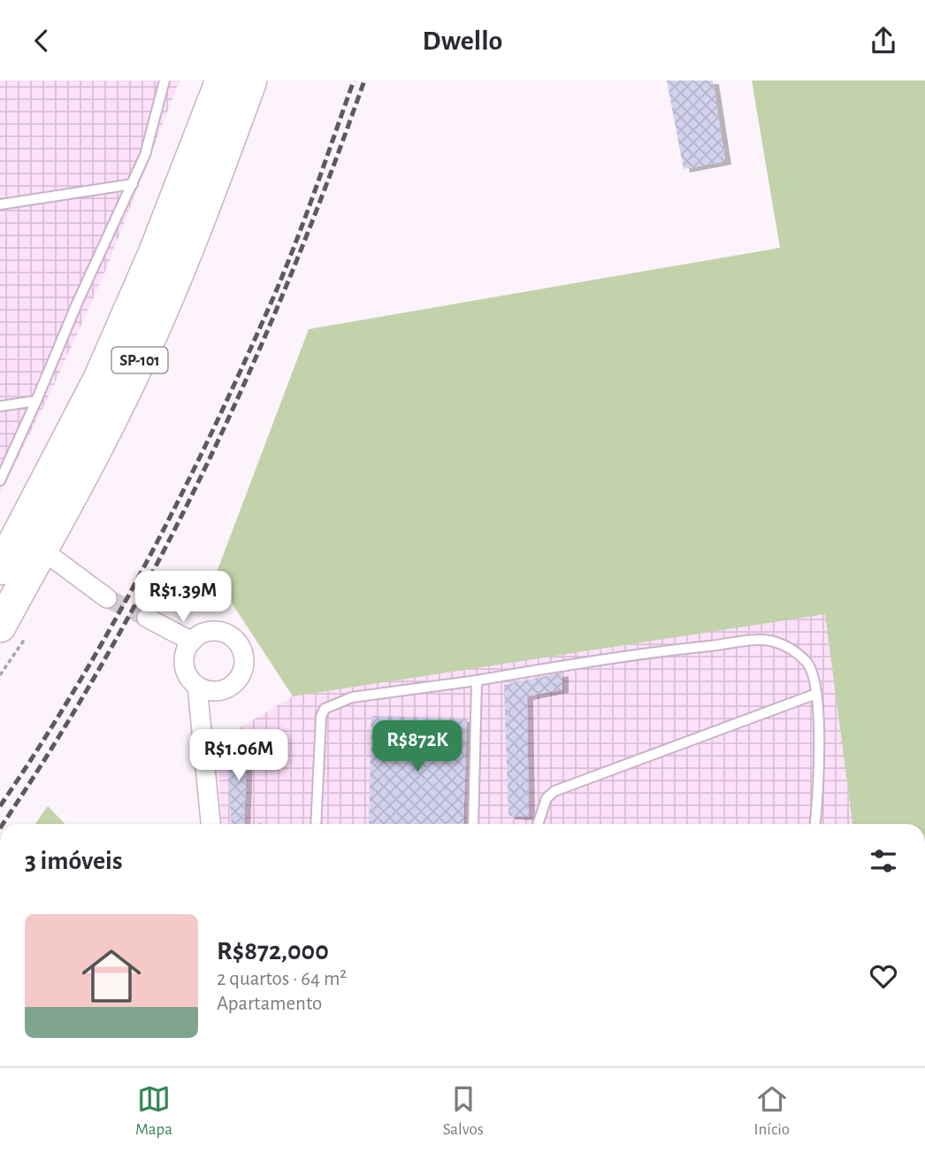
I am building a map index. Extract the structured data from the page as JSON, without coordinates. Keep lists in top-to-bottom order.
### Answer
{
  "streets": {
    "highway": ["SP-101"]
  },
  "page": {
    "header": "Dwello",
    "price": ["R$1.39M", "R$872K", "R$1.06M"],
    "heading": "3 imóveis",
    "list": [
      {
        "name": "R$872,000",
        "note": "2 quartos · 64 m² · Apartamento"
      }
    ],
    "tabs": ["Mapa", "Salvos", "Início"]
  }
}
